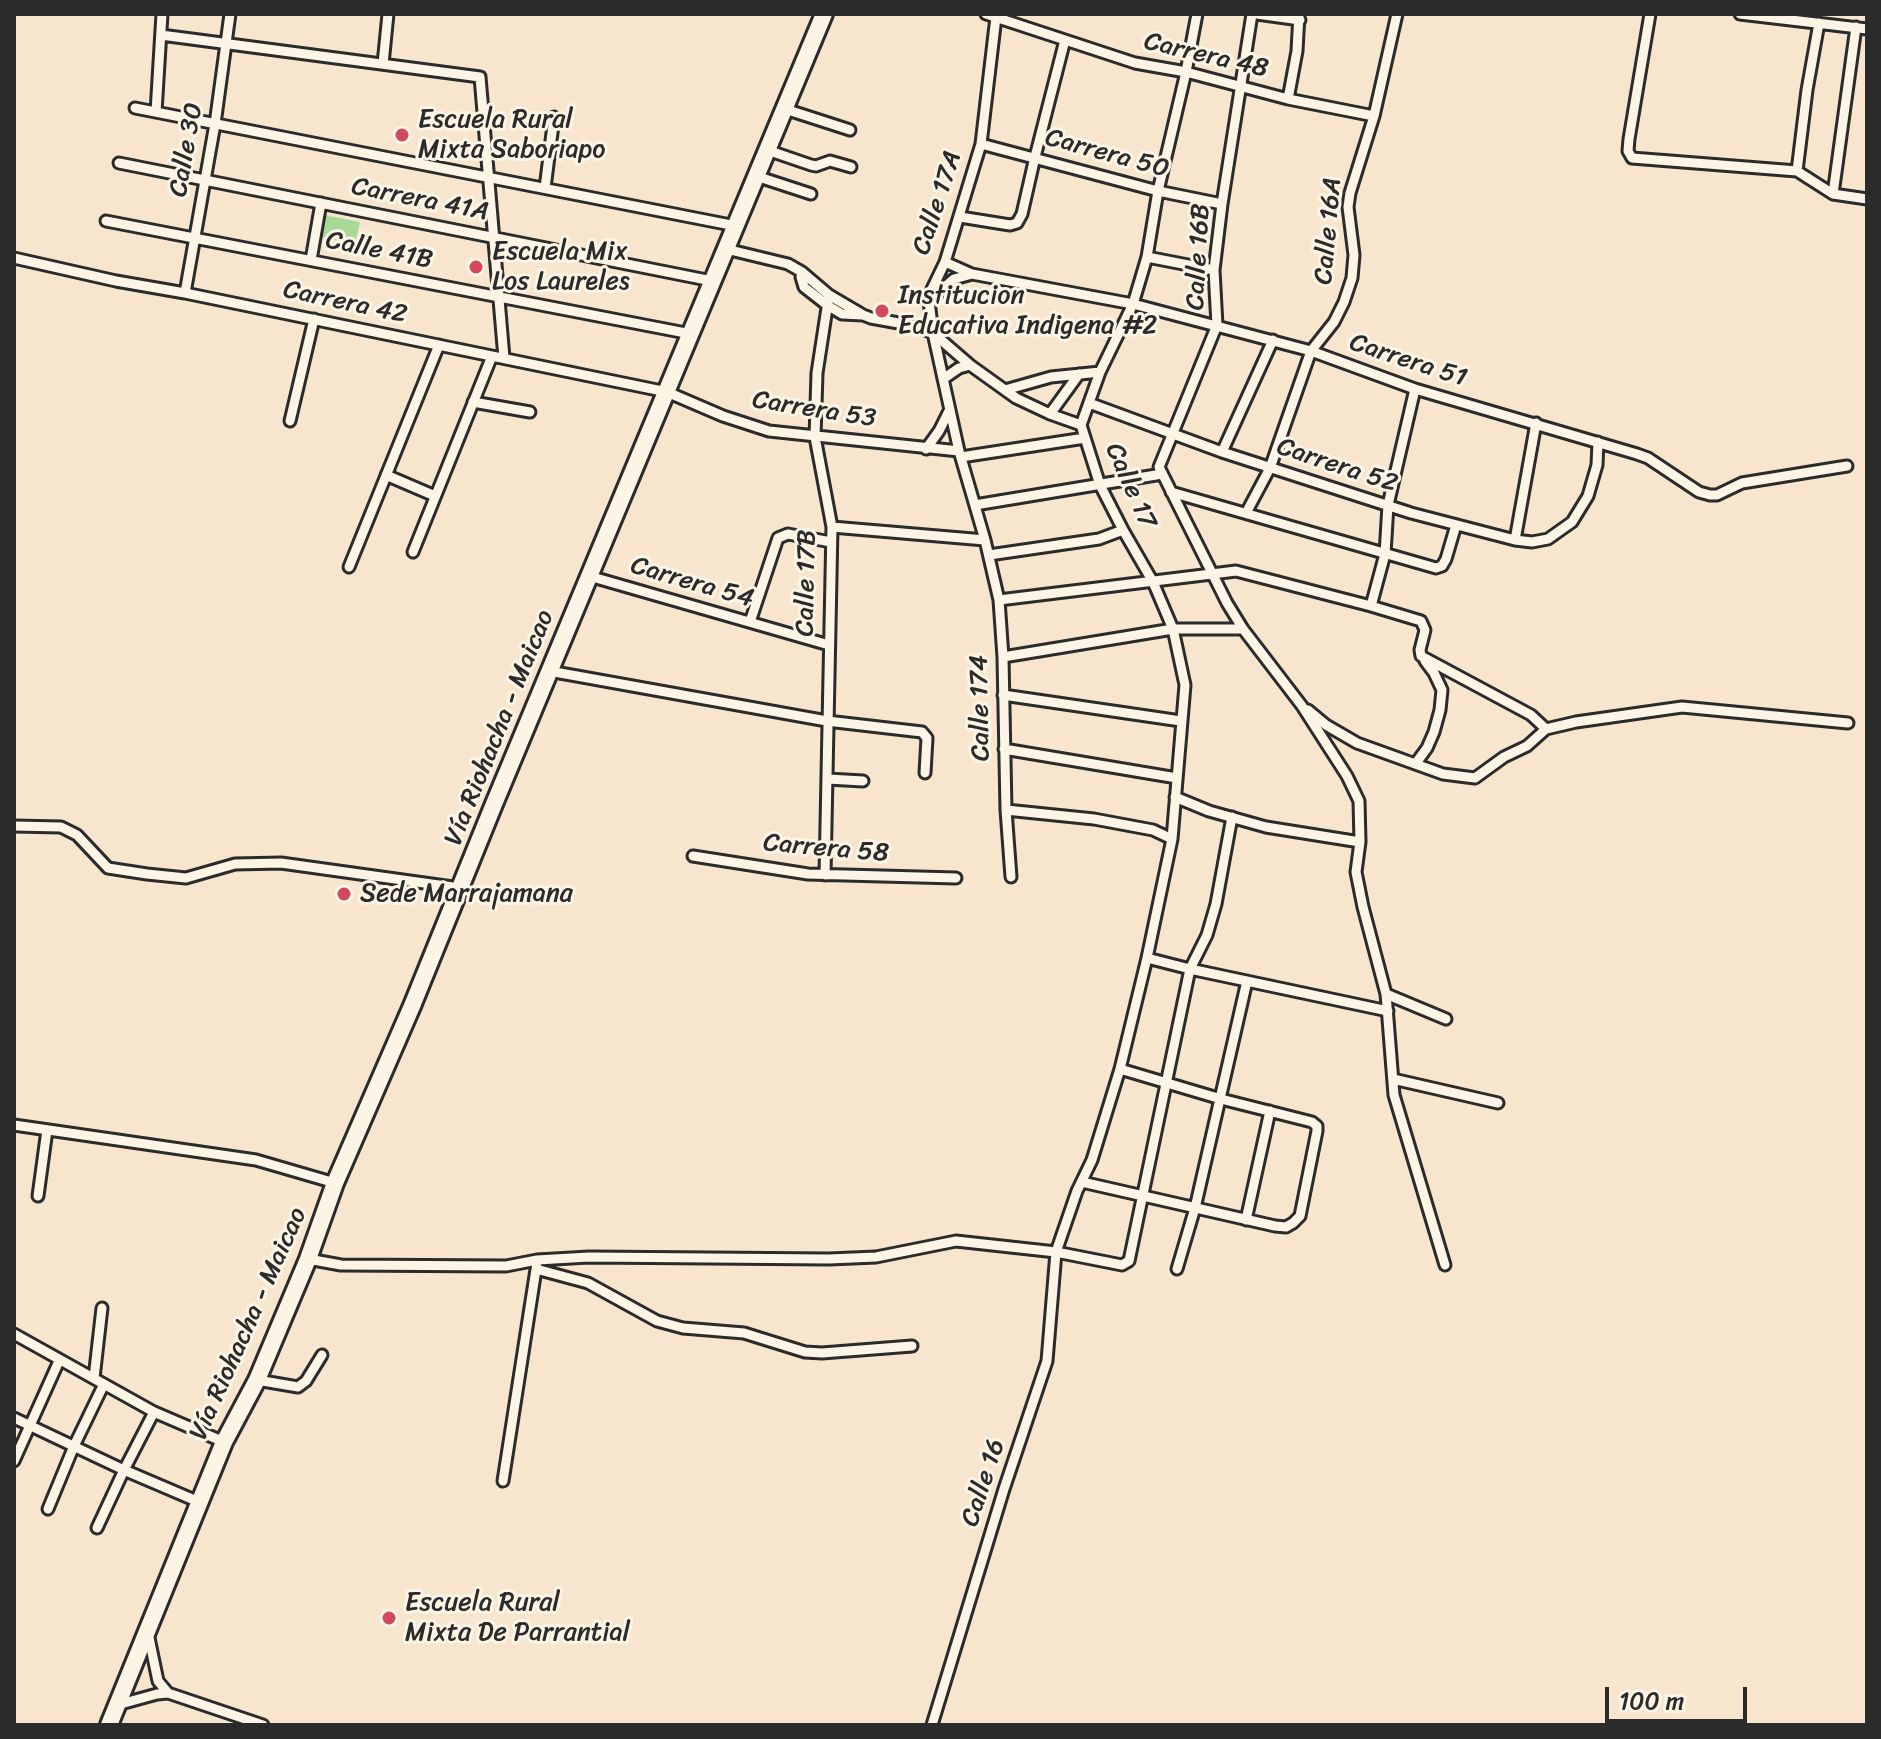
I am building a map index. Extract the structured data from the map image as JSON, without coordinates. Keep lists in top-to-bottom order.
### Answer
{
  "streets": {
    "highway": ["Vía Riohacha - Maicao"],
    "street": [
      "Carrera 48",
      "Calle 30",
      "Carrera 50",
      "Carrera 41A",
      "Calle 17A",
      "Calle 16A",
      "Calle 41B",
      "Calle 16B",
      "Carrera 42",
      "Carrera 51",
      "Carrera 53",
      "Carrera 52",
      "Calle 17",
      "Carrera 54",
      "Calle 17B",
      "Calle 174",
      "Carrera 58",
      "Calle 16"
    ]
  },
  "crossings": [
    ["Carrera 48", "Calle 17A"],
    ["Carrera 48", "Calle 16A"],
    ["Carrera 48", "Calle 16B"],
    ["Carrera 48", "Calle 17"],
    ["Calle 30", "Carrera 41A"],
    ["Calle 30", "Calle 41B"],
    ["Calle 30", "Carrera 42"],
    ["Carrera 50", "Calle 17A"],
    ["Carrera 50", "Calle 16B"],
    ["Carrera 50", "Calle 17"],
    ["Carrera 41A", "Vía Riohacha - Maicao"],
    ["Calle 17A", "Carrera 51"],
    ["Calle 17A", "Carrera 53"],
    ["Calle 17A", "Calle 174"],
    ["Calle 16A", "Carrera 51"],
    ["Calle 41B", "Vía Riohacha - Maicao"],
    ["Calle 16B", "Carrera 51"],
    ["Calle 16B", "Carrera 52"],
    ["Carrera 42", "Carrera 53"],
    ["Carrera 42", "Vía Riohacha - Maicao"],
    ["Carrera 51", "Carrera 52"],
    ["Carrera 51", "Calle 17"],
    ["Carrera 53", "Calle 17"],
    ["Carrera 53", "Calle 17B"],
    ["Carrera 53", "Vía Riohacha - Maicao"],
    ["Carrera 52", "Calle 17"],
    ["Calle 17", "Calle 16"],
    ["Carrera 54", "Calle 17B"],
    ["Carrera 54", "Vía Riohacha - Maicao"],
    ["Calle 17B", "Carrera 58"]
  ],
  "places": [
    "Escuela Rural Mixta Saboriapo",
    "Escuela Mix Los Laureles",
    "Institucion Educativa Indigena #2",
    "Sede Marrajamana",
    "Escuela Rural Mixta De Parrantial"
  ],
  "scale_bar": "100 m"
}
